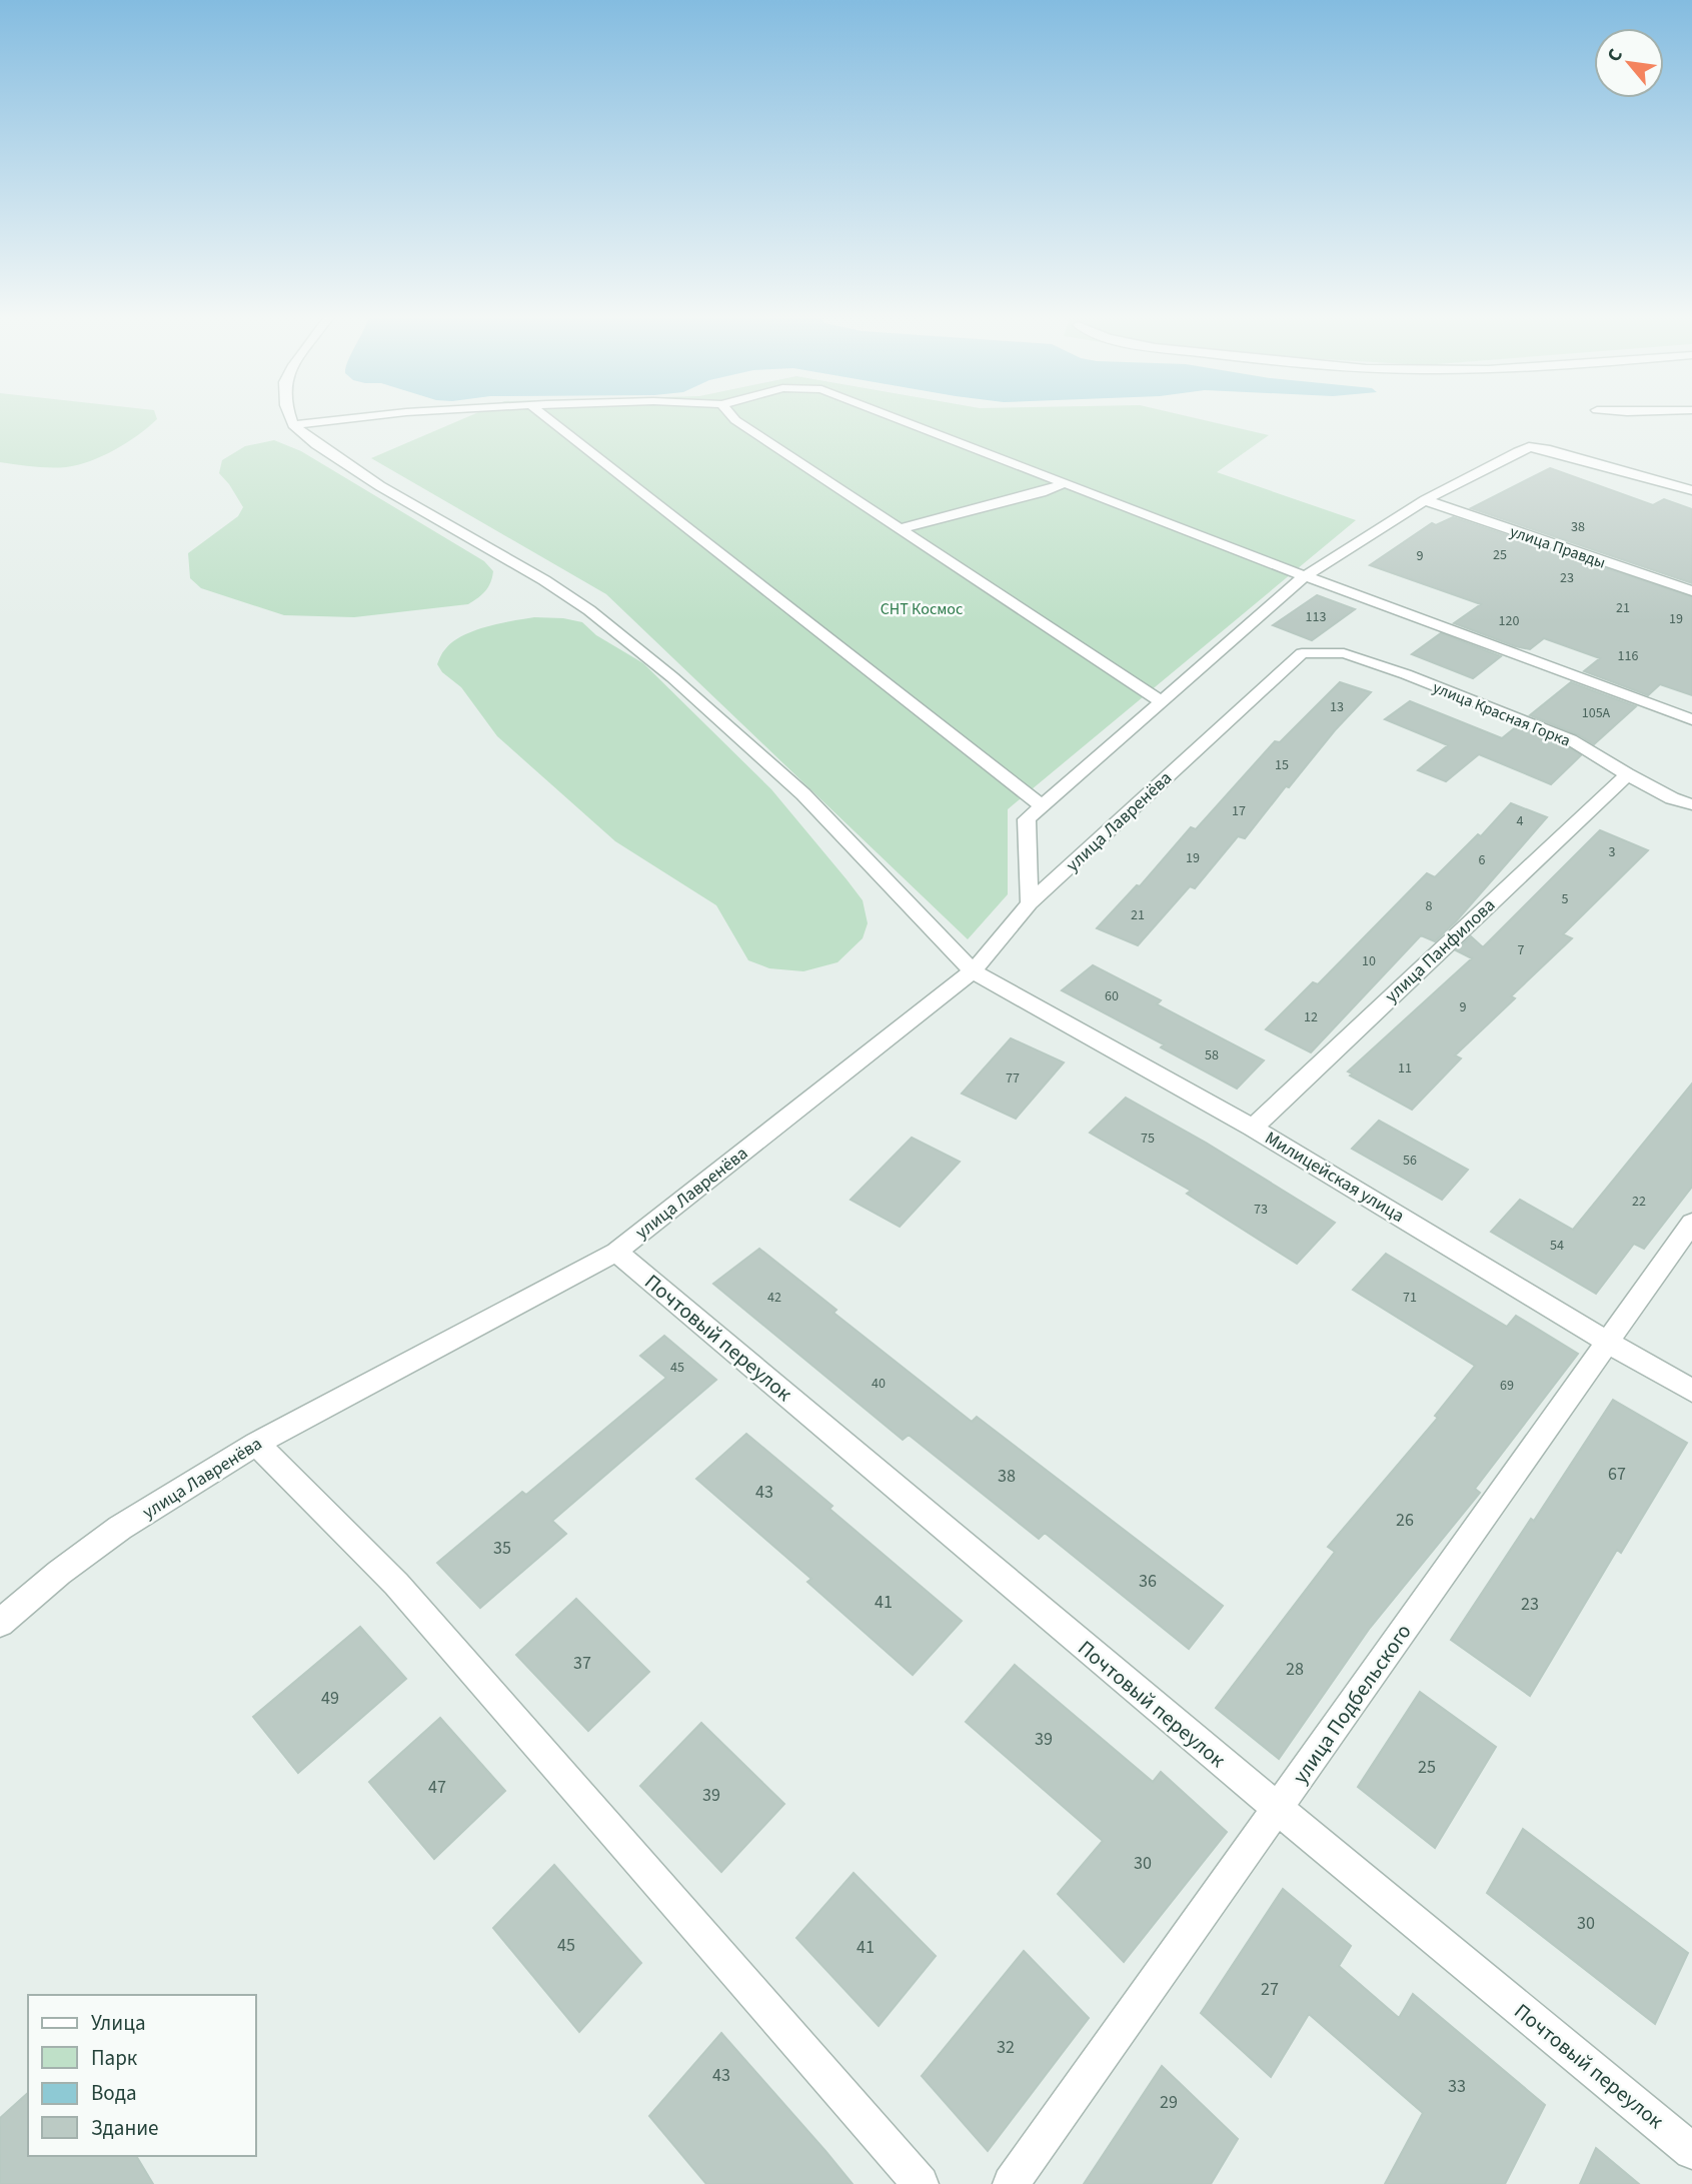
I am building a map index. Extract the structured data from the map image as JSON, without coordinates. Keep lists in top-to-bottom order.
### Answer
{
  "streets": {
    "street": [
      "улица Правды",
      "улица Красная Горка",
      "улица Лавренёва",
      "улица Панфилова",
      "Милицейская улица",
      "Почтовый переулок",
      "улица Подбельского"
    ]
  },
  "crossings": [
    ["улица Красная Горка", "улица Лавренёва"],
    ["улица Красная Горка", "улица Панфилова"],
    ["улица Лавренёва", "Милицейская улица"],
    ["улица Лавренёва", "Почтовый переулок"],
    ["улица Панфилова", "Милицейская улица"],
    ["Милицейская улица", "улица Подбельского"],
    ["Почтовый переулок", "улица Подбельского"]
  ],
  "parks": ["СНТ Космос"],
  "house_numbers": [
    "38",
    "25",
    "9",
    "23",
    "21",
    "113",
    "19",
    "120",
    "116",
    "13",
    "105А",
    "15",
    "17",
    "4",
    "3",
    "19",
    "6",
    "5",
    "8",
    "21",
    "7",
    "10",
    "60",
    "9",
    "12",
    "58",
    "11",
    "77",
    "75",
    "56",
    "22",
    "73",
    "54",
    "42",
    "71",
    "45",
    "40",
    "69",
    "67",
    "38",
    "43",
    "26",
    "35",
    "36",
    "41",
    "23",
    "37",
    "28",
    "49",
    "39",
    "25",
    "47",
    "39",
    "30",
    "30",
    "45",
    "41",
    "27",
    "32",
    "43",
    "33",
    "29"
  ],
  "legend": [
    "Улица",
    "Парк",
    "Вода",
    "Здание"
  ],
  "north": "top left"
}
